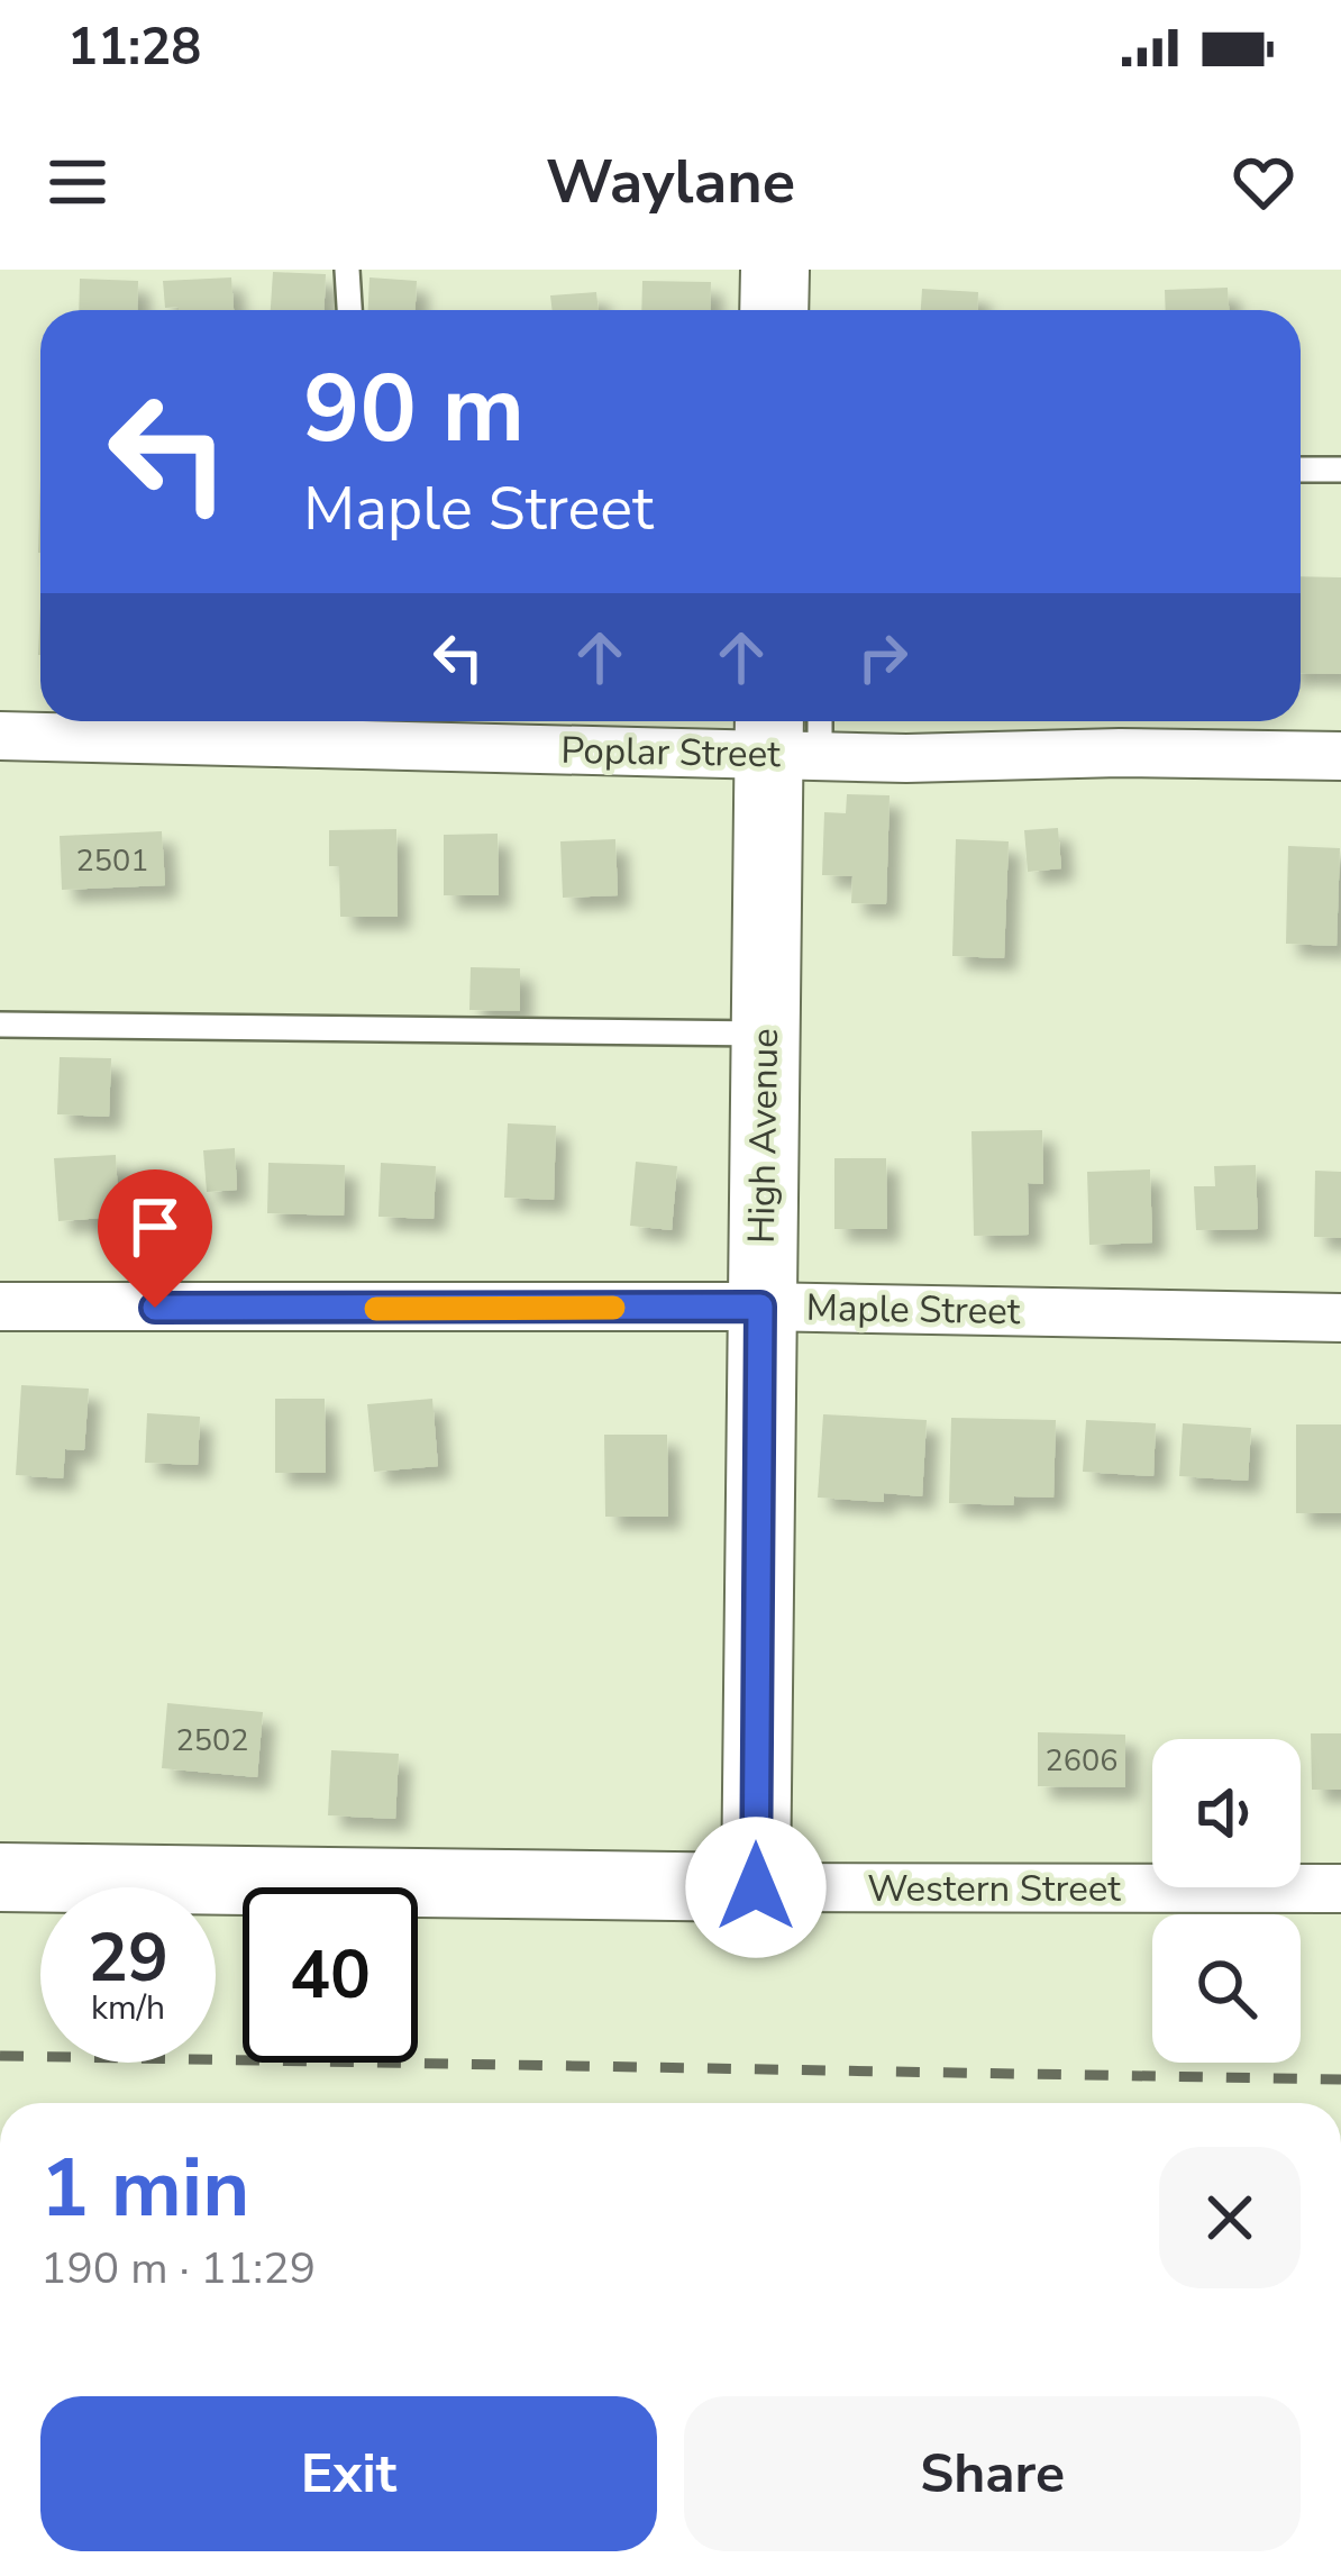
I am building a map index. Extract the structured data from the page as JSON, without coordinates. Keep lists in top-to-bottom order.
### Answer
{
  "streets": {
    "street": [
      "Poplar Street",
      "High Avenue",
      "Maple Street",
      "Western Street"
    ]
  },
  "crossings": [
    ["Poplar Street", "High Avenue"],
    ["High Avenue", "Maple Street"],
    ["High Avenue", "Western Street"]
  ],
  "house_numbers": ["2501", "2502", "2606"],
  "page": {
    "status": "11:28",
    "header": "Waylane",
    "turn": ["90 m", "Maple Street"],
    "speed": "29 km/h",
    "limit": "40",
    "heading": ["1 min", "190 m · 11:29"],
    "buttons": ["Exit", "Share"]
  }
}
